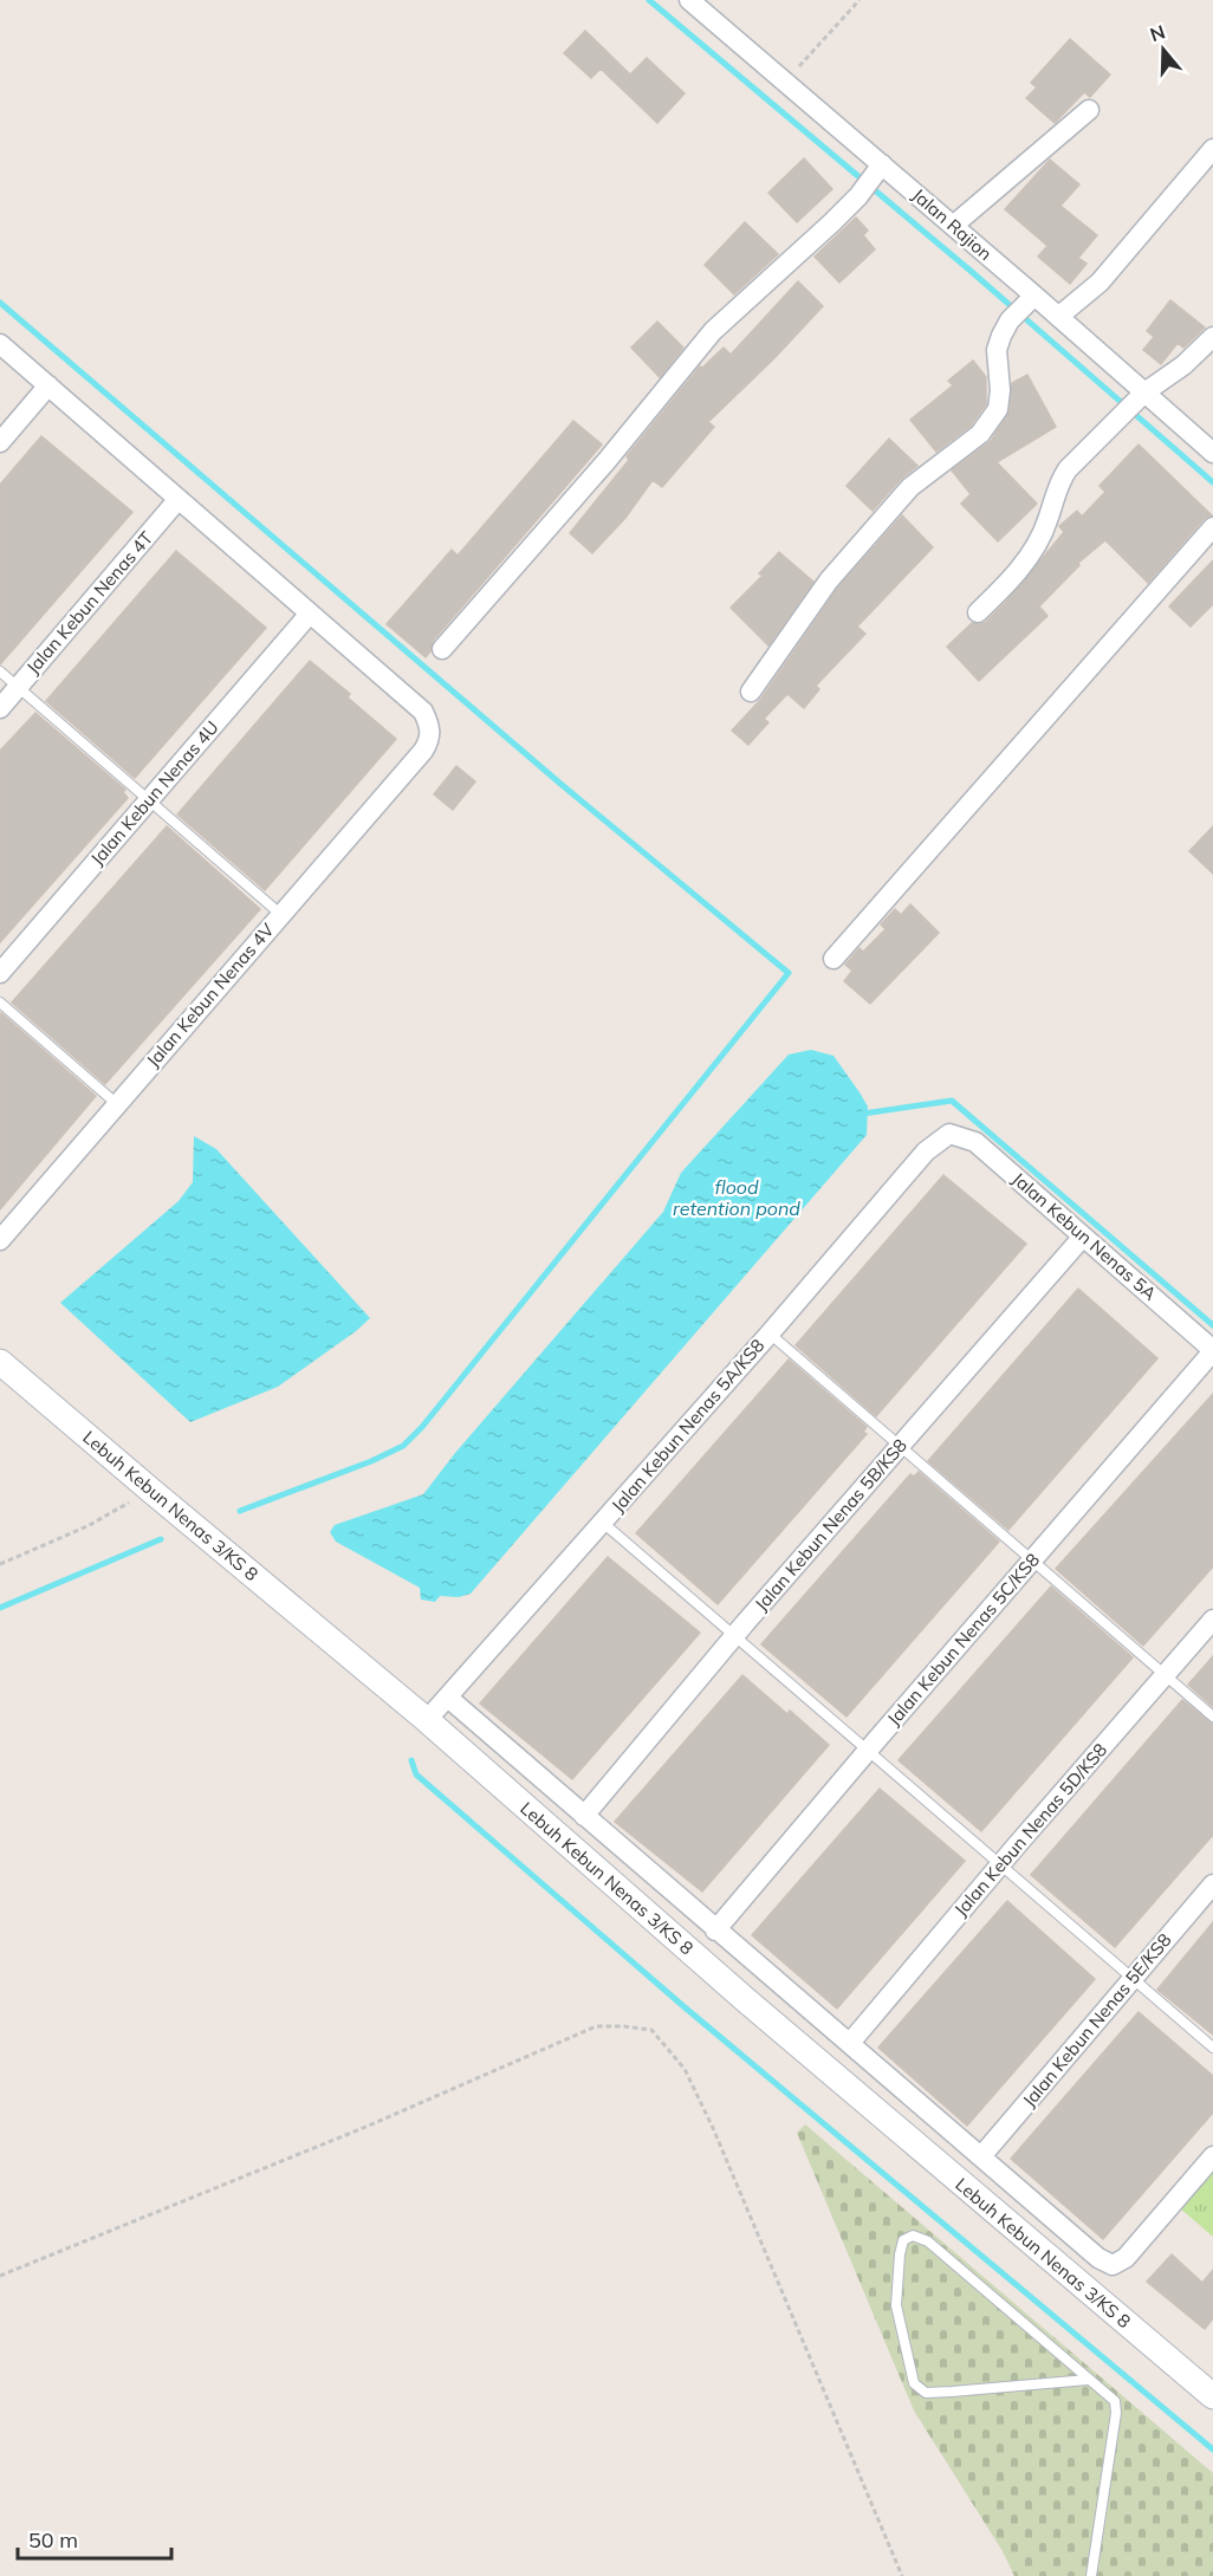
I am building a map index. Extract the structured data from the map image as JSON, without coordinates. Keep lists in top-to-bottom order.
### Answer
{
  "streets": {
    "street": [
      "Jalan Rajion",
      "Jalan Kebun Nenas 4T",
      "Jalan Kebun Nenas 4U",
      "Jalan Kebun Nenas 4V",
      "Jalan Kebun Nenas 5A",
      "Jalan Kebun Nenas 5A/KS8",
      "Lebuh Kebun Nenas 3/KS 8",
      "Jalan Kebun Nenas 5B/KS8",
      "Jalan Kebun Nenas 5C/KS8",
      "Jalan Kebun Nenas 5D/KS8",
      "Jalan Kebun Nenas 5E/KS8"
    ]
  },
  "crossings": [
    ["Jalan Kebun Nenas 4U", "Jalan Kebun Nenas 4V"],
    ["Jalan Kebun Nenas 5A", "Jalan Kebun Nenas 5A/KS8"],
    ["Jalan Kebun Nenas 5A", "Jalan Kebun Nenas 5B/KS8"],
    ["Jalan Kebun Nenas 5A", "Jalan Kebun Nenas 5C/KS8"],
    ["Jalan Kebun Nenas 5A/KS8", "Lebuh Kebun Nenas 3/KS 8"]
  ],
  "water": ["flood retention pond"],
  "scale_bar": "50 m",
  "north": "top"
}
